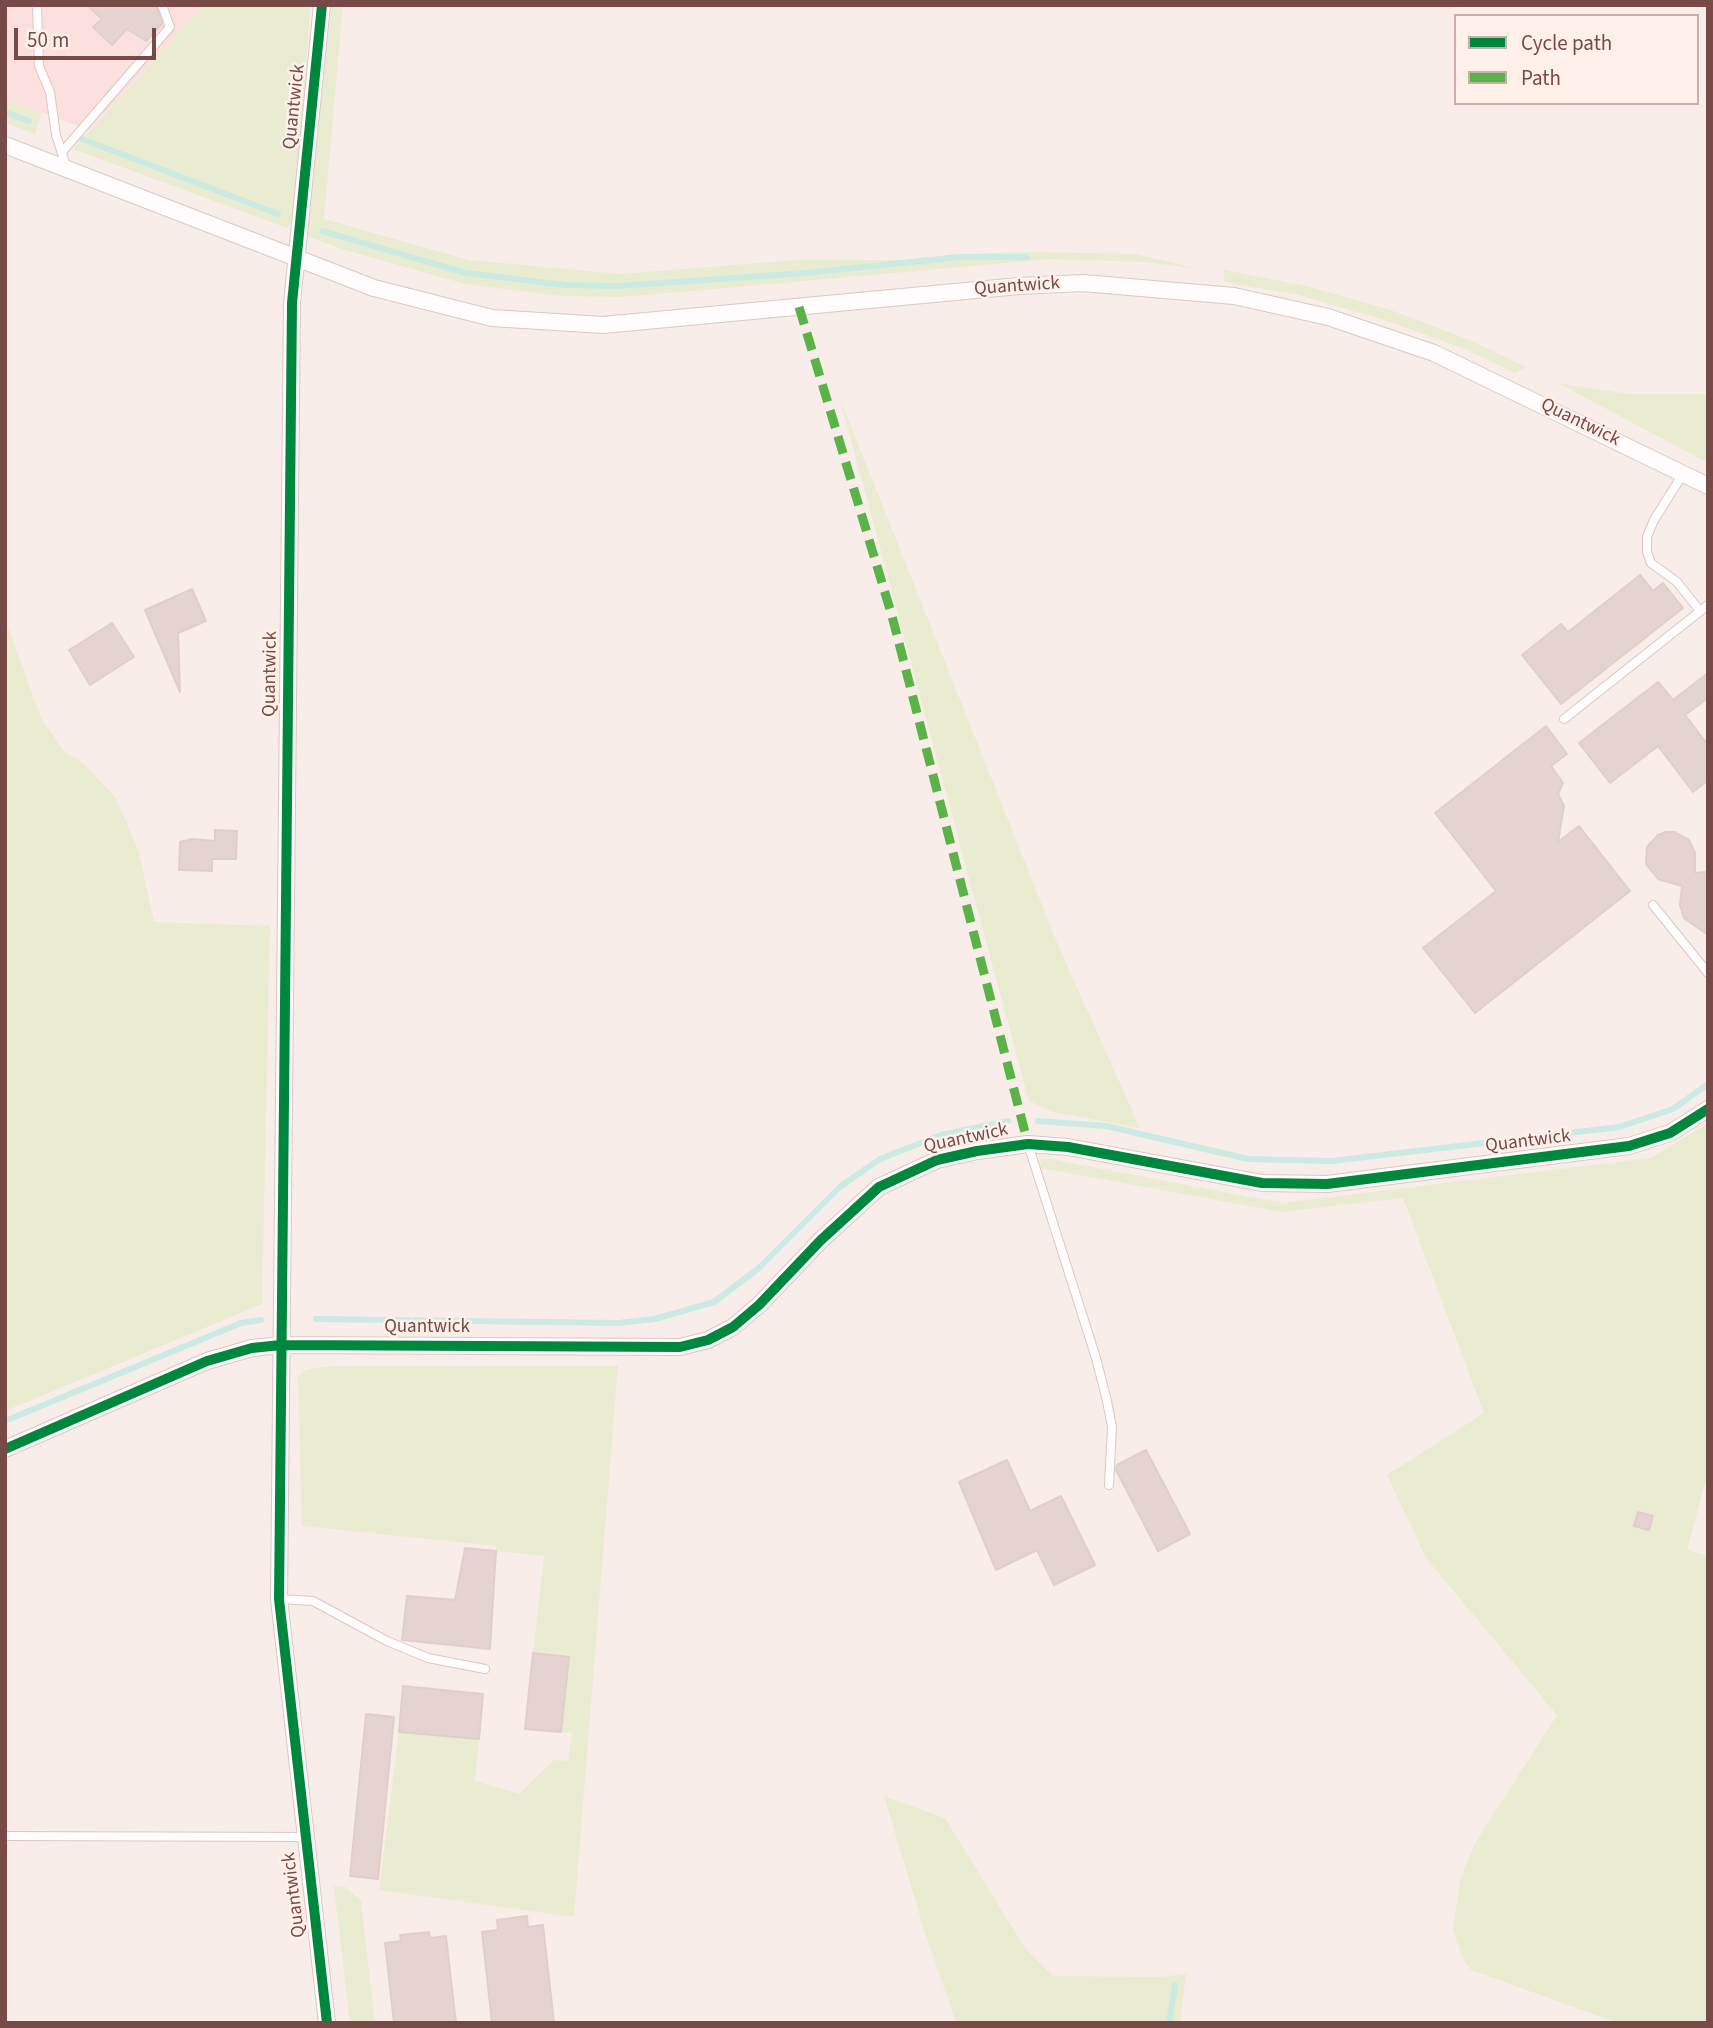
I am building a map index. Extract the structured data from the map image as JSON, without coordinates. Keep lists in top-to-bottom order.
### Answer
{
  "streets": {
    "street": ["Quantwick"]
  },
  "legend": ["Cycle path", "Path"],
  "scale_bar": "50 m"
}
